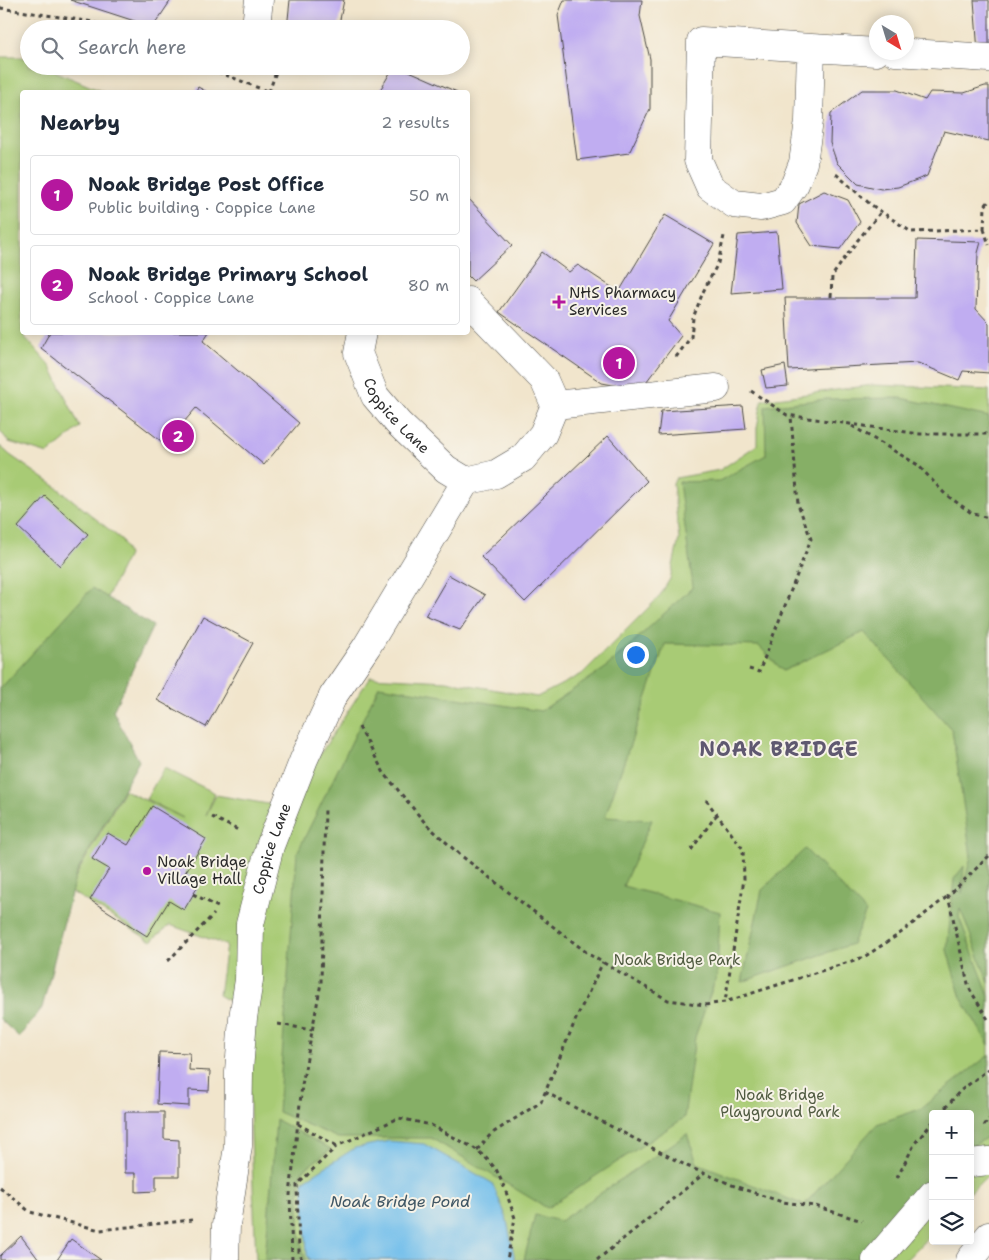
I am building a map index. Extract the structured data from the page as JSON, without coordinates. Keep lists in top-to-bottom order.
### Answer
{
  "streets": {
    "street": ["Coppice Lane"]
  },
  "districts": ["NOAK BRIDGE"],
  "water": ["Noak Bridge Pond"],
  "parks": ["Noak Bridge Park", "Noak Bridge Playground Park"],
  "places": {
    "health": ["NHS Pharmacy Services"],
    "other": ["Noak Bridge Village Hall"]
  },
  "north": "bottom right",
  "page": {
    "search": "Search here",
    "heading": ["Nearby", "2 results"],
    "list": [
      {
        "mark": "1",
        "name": "Noak Bridge Post Office",
        "note": "Public building · Coppice Lane",
        "value": "50 m"
      },
      {
        "mark": "2",
        "name": "Noak Bridge Primary School",
        "note": "School · Coppice Lane",
        "value": "80 m"
      }
    ],
    "pins": ["1", "2"],
    "map_buttons": ["+", "−"]
  }
}
